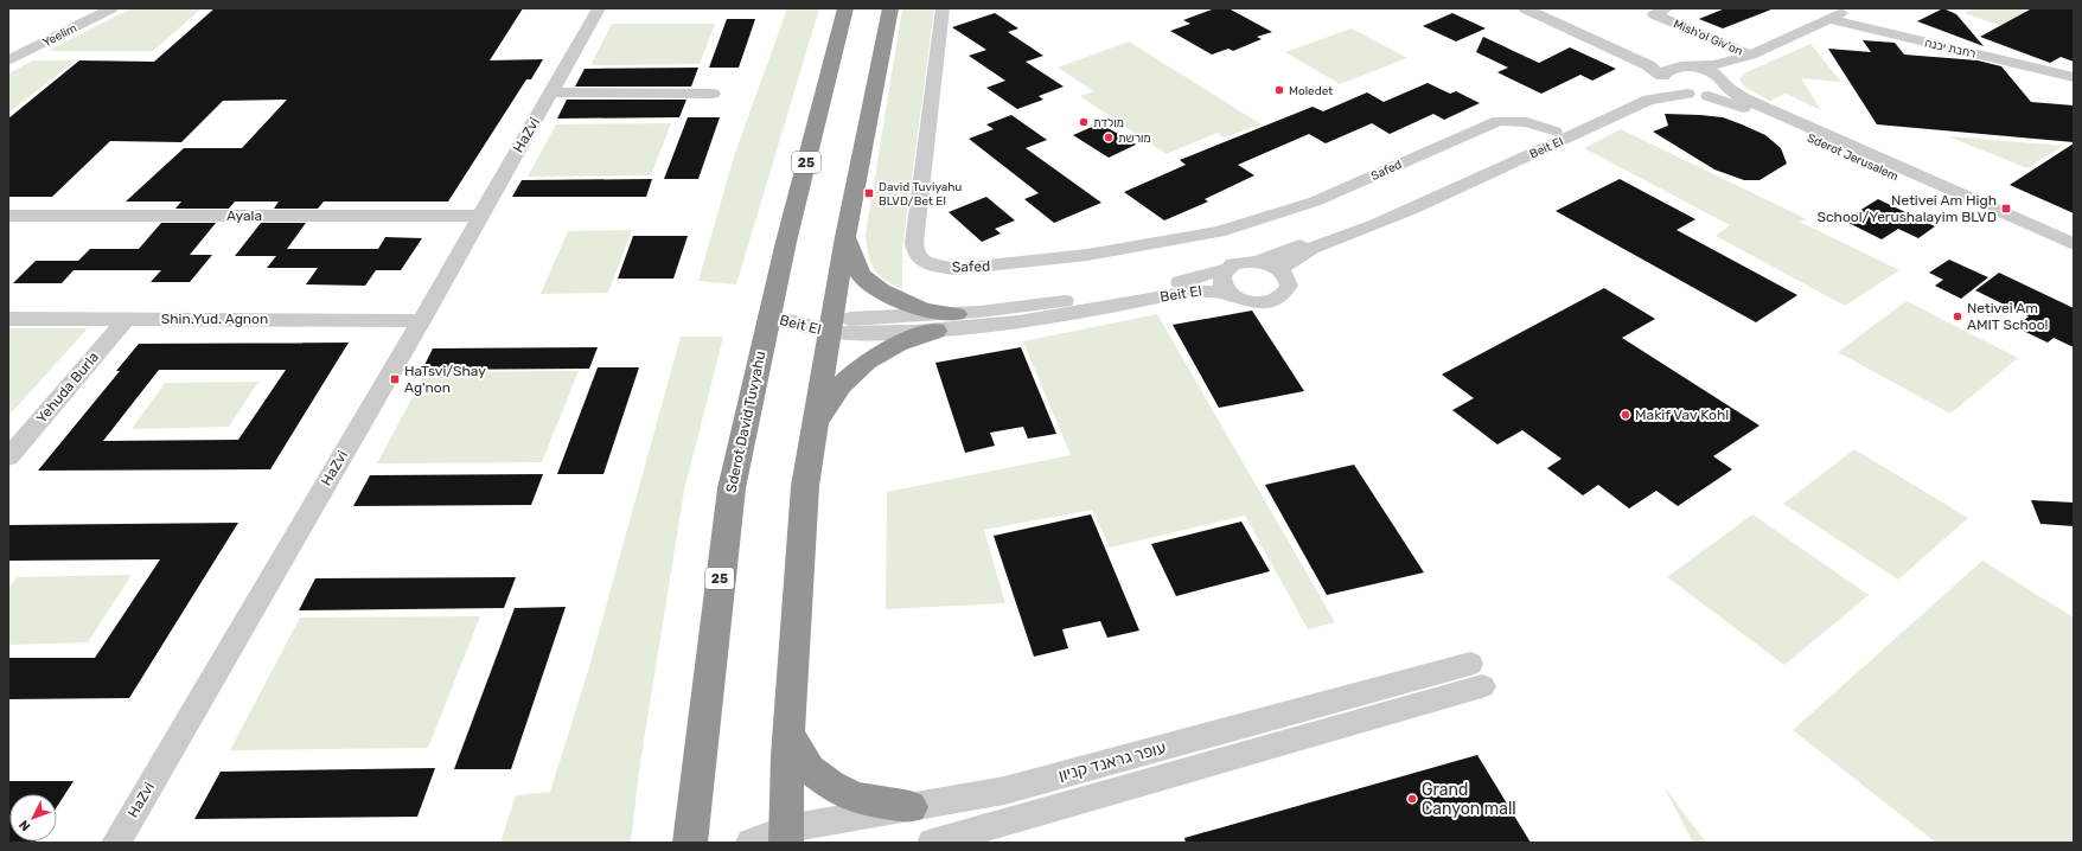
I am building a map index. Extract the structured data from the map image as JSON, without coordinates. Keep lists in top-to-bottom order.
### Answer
{
  "streets": {
    "highway": ["25", "Sderot David Tuvyahu"],
    "street": [
      "Yeelim",
      "Mish'ol Giv'on",
      "רחבת יבנה",
      "HaZvi",
      "Beit El",
      "Sderot Jerusalem",
      "Safed",
      "Ayala",
      "Shin.Yud. Agnon",
      "Yehuda Burla",
      "עופר גראנד קניון"
    ]
  },
  "crossings": [
    ["HaZvi", "Ayala"],
    ["HaZvi", "Shin.Yud. Agnon"],
    ["Beit El", "Sderot Jerusalem"],
    ["Beit El", "Safed"],
    ["Beit El", "Sderot David Tuvyahu"],
    ["Shin.Yud. Agnon", "Yehuda Burla"]
  ],
  "places": {
    "other": [
      "Moledet",
      "מולדת",
      "מורשת",
      "Netivei Am AMIT School",
      "Makif Vav Kohl",
      "Grand Canyon mall"
    ],
    "transit": ["David Tuviyahu BLVD/Bet El", "Netivei Am High School/Yerushalayim BLVD", "HaTsvi/Shay Ag'non"]
  },
  "north": "bottom left"
}
